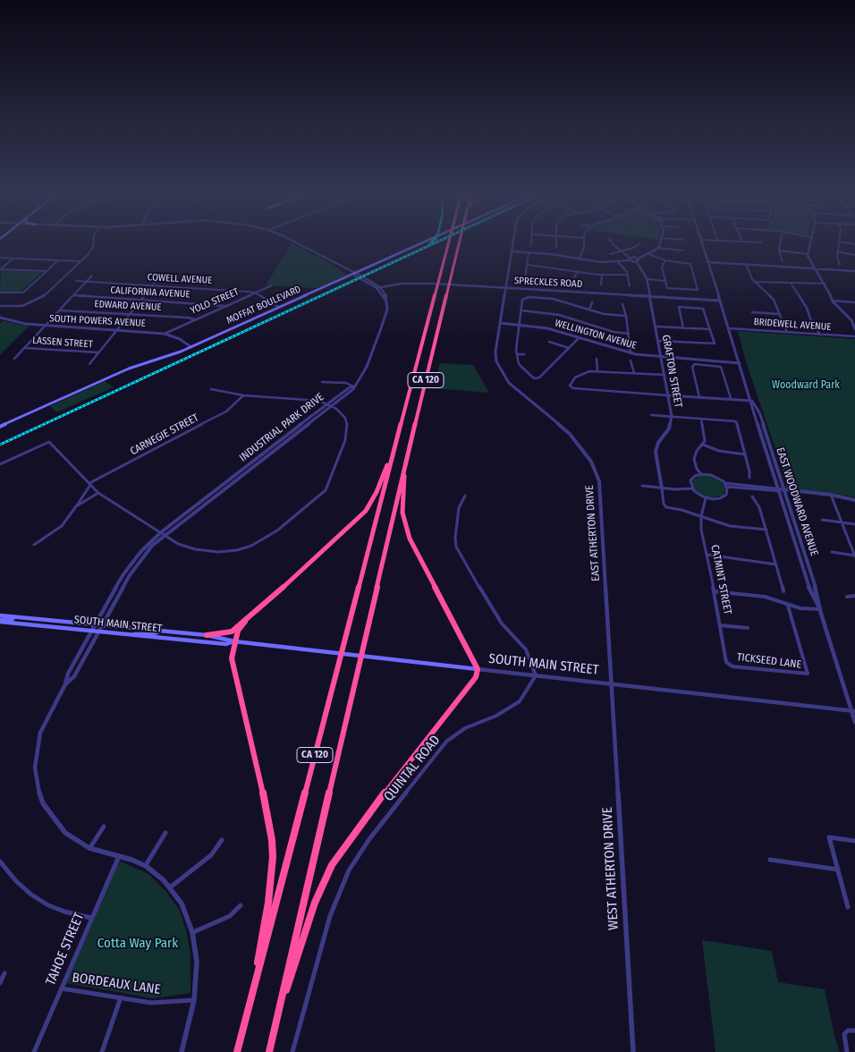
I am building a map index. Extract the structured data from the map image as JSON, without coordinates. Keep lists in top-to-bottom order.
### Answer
{
  "streets": {
    "highway": ["CA 120"],
    "main road": ["MOFFAT BOULEVARD", "SOUTH MAIN STREET"],
    "street": [
      "COWELL AVENUE",
      "SPRECKLES ROAD",
      "CALIFORNIA AVENUE",
      "YOLO STREET",
      "EDWARD AVENUE",
      "SOUTH POWERS AVENUE",
      "BRIDEWELL AVENUE",
      "WELLINGTON AVENUE",
      "LASSEN STREET",
      "GRAFTON STREET",
      "INDUSTRIAL PARK DRIVE",
      "CARNEGIE STREET",
      "EAST WOODWARD AVENUE",
      "EAST ATHERTON DRIVE",
      "CATMINT STREET",
      "TICKSEED LANE",
      "QUINTAL ROAD",
      "WEST ATHERTON DRIVE",
      "TAHOE STREET",
      "BORDEAUX LANE"
    ]
  },
  "crossings": [
    ["COWELL AVENUE", "YOLO STREET"],
    ["COWELL AVENUE", "MOFFAT BOULEVARD"],
    ["SPRECKLES ROAD", "GRAFTON STREET"],
    ["SPRECKLES ROAD", "INDUSTRIAL PARK DRIVE"],
    ["SPRECKLES ROAD", "EAST WOODWARD AVENUE"],
    ["SPRECKLES ROAD", "EAST ATHERTON DRIVE"],
    ["CALIFORNIA AVENUE", "YOLO STREET"],
    ["YOLO STREET", "EDWARD AVENUE"],
    ["YOLO STREET", "SOUTH POWERS AVENUE"],
    ["MOFFAT BOULEVARD", "SOUTH POWERS AVENUE"],
    ["BRIDEWELL AVENUE", "EAST WOODWARD AVENUE"],
    ["WELLINGTON AVENUE", "GRAFTON STREET"],
    ["WELLINGTON AVENUE", "EAST WOODWARD AVENUE"],
    ["WELLINGTON AVENUE", "EAST ATHERTON DRIVE"],
    ["GRAFTON STREET", "CATMINT STREET"],
    ["INDUSTRIAL PARK DRIVE", "SOUTH MAIN STREET"],
    ["EAST WOODWARD AVENUE", "SOUTH MAIN STREET"],
    ["EAST ATHERTON DRIVE", "SOUTH MAIN STREET"],
    ["EAST ATHERTON DRIVE", "WEST ATHERTON DRIVE"],
    ["CATMINT STREET", "TICKSEED LANE"],
    ["SOUTH MAIN STREET", "QUINTAL ROAD"],
    ["SOUTH MAIN STREET", "WEST ATHERTON DRIVE"],
    ["TAHOE STREET", "BORDEAUX LANE"]
  ],
  "parks": ["Woodward Park", "Cotta Way Park"]
}
